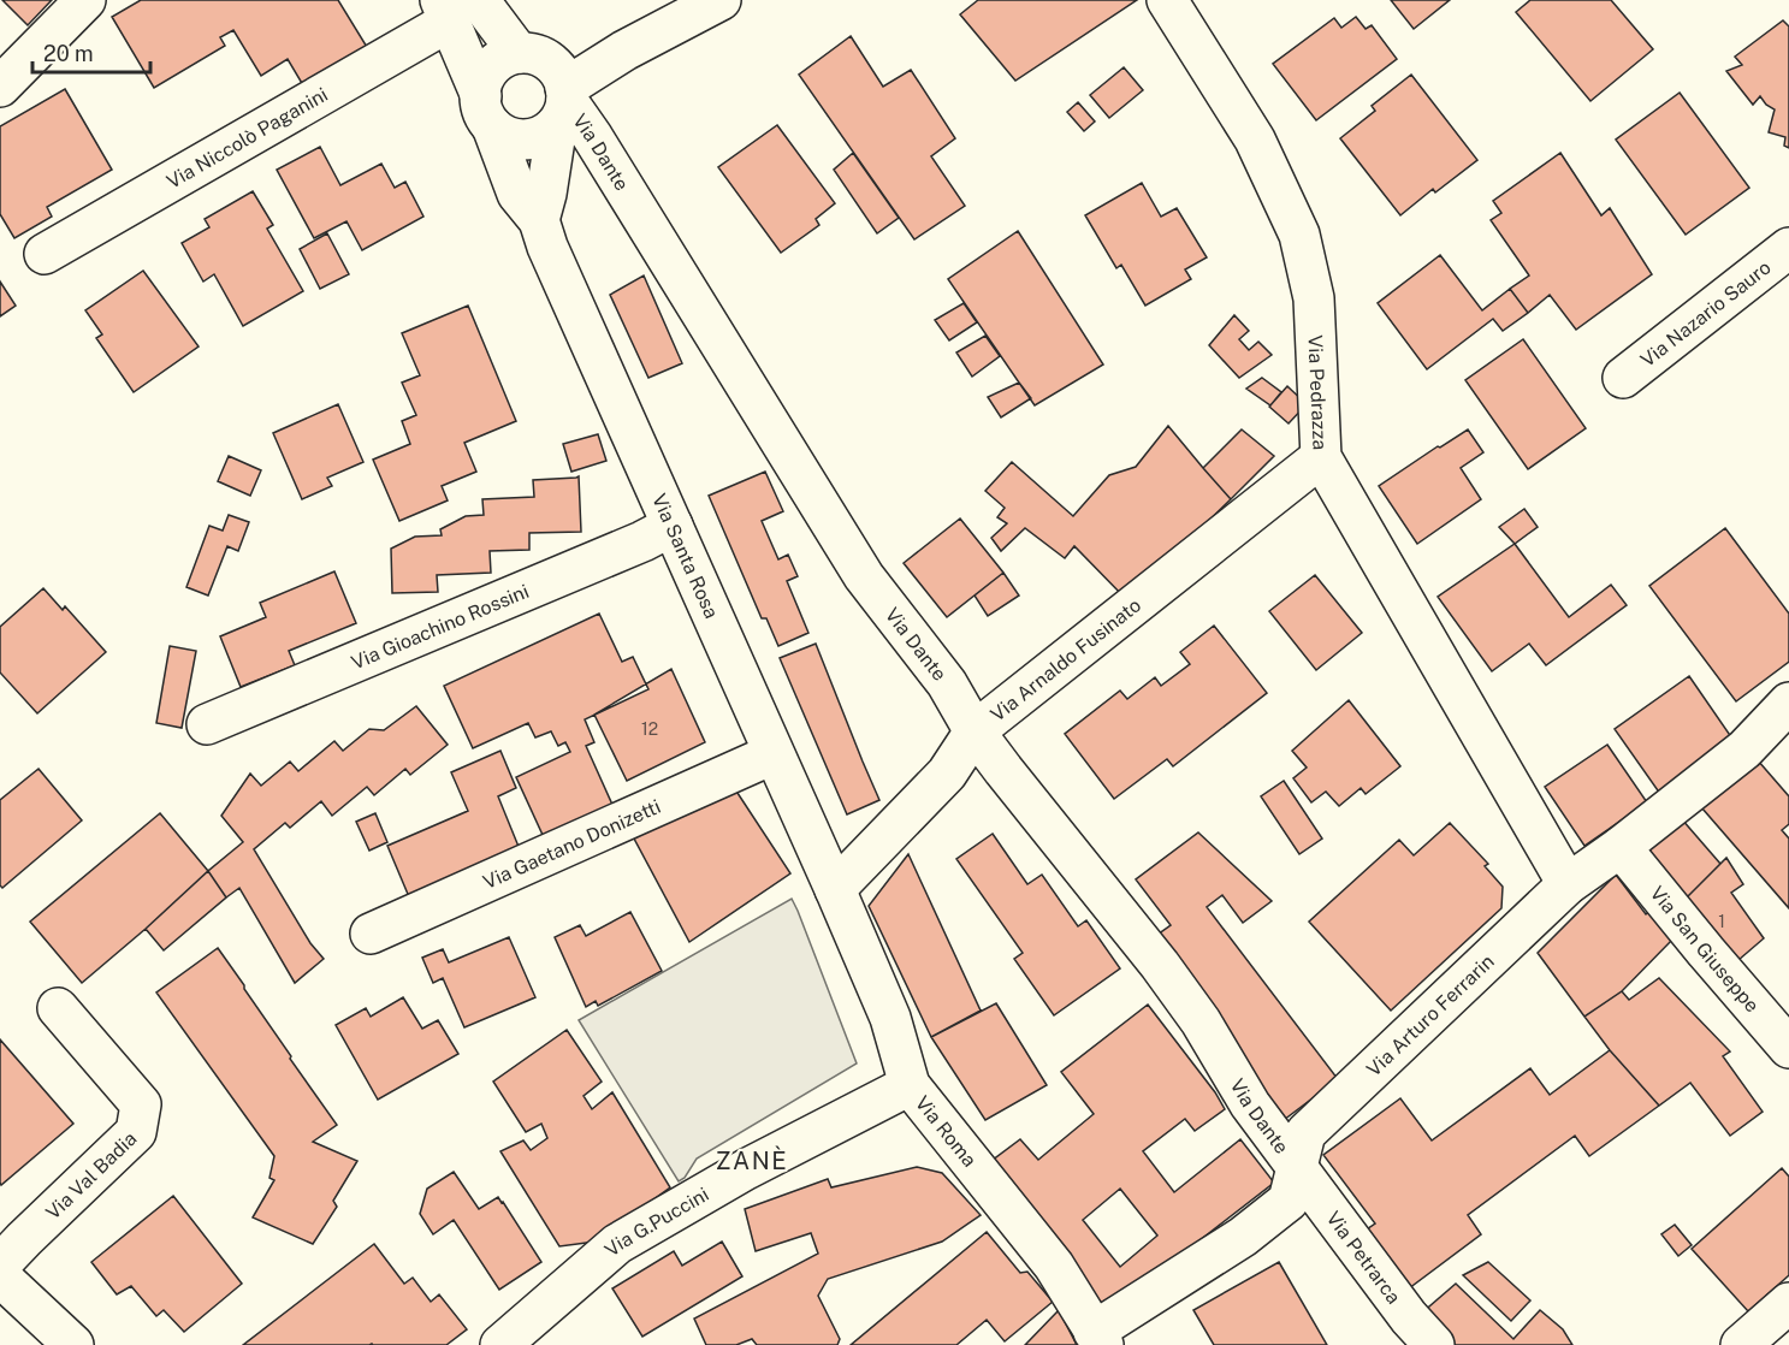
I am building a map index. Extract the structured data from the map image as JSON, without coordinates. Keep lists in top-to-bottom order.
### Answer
{
  "streets": {
    "street": [
      "Via Niccolò Paganini",
      "Via Dante",
      "Via Nazario Sauro",
      "Via Pedrazza",
      "Via Santa Rosa",
      "Via Gioachino Rossini",
      "Via Arnaldo Fusinato",
      "Via Gaetano Donizetti",
      "Via San Giuseppe",
      "Via Arturo Ferrarin",
      "Via Roma",
      "Via Val Badia",
      "Via G.Puccini",
      "Via Petrarca"
    ]
  },
  "crossings": [
    ["Via Niccolò Paganini", "Via Santa Rosa"],
    ["Via Dante", "Via Santa Rosa"],
    ["Via Dante", "Via Arnaldo Fusinato"],
    ["Via Dante", "Via Arturo Ferrarin"],
    ["Via Dante", "Via Petrarca"],
    ["Via Pedrazza", "Via Arnaldo Fusinato"],
    ["Via Pedrazza", "Via Arturo Ferrarin"],
    ["Via Santa Rosa", "Via Gioachino Rossini"],
    ["Via Santa Rosa", "Via Arnaldo Fusinato"],
    ["Via Santa Rosa", "Via Gaetano Donizetti"],
    ["Via Santa Rosa", "Via Roma"],
    ["Via Arnaldo Fusinato", "Via Roma"],
    ["Via San Giuseppe", "Via Arturo Ferrarin"],
    ["Via Arturo Ferrarin", "Via Roma"],
    ["Via Arturo Ferrarin", "Via Petrarca"],
    ["Via Roma", "Via G.Puccini"]
  ],
  "districts": ["ZANÈ"],
  "house_numbers": ["12", "1"],
  "scale_bar": "20 m"
}
